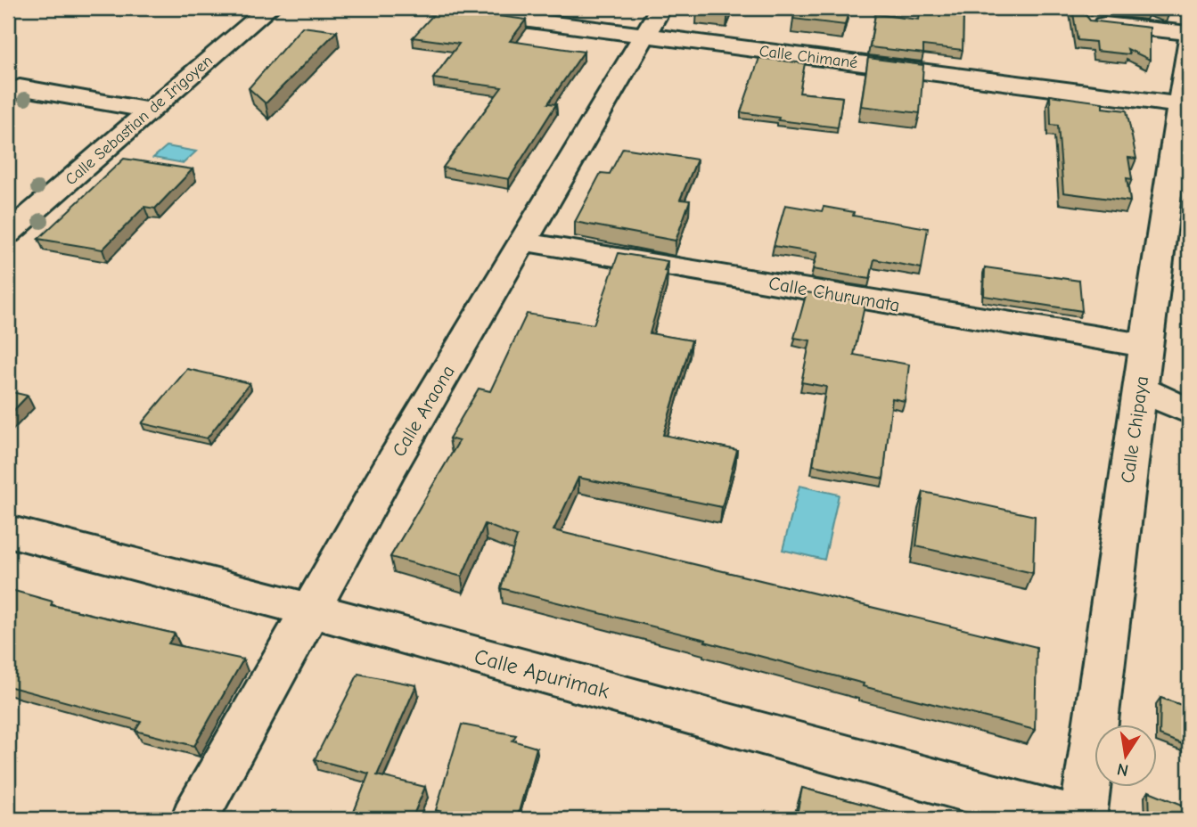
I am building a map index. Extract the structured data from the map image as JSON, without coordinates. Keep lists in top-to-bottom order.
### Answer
{
  "streets": {
    "street": [
      "Calle Chimané",
      "Calle Sebastian de Irigoyen",
      "Calle Churumata",
      "Calle Araona",
      "Calle Chipaya",
      "Calle Apurimak"
    ]
  },
  "crossings": [
    ["Calle Chimané", "Calle Araona"],
    ["Calle Chimané", "Calle Chipaya"],
    ["Calle Churumata", "Calle Araona"],
    ["Calle Churumata", "Calle Chipaya"],
    ["Calle Araona", "Calle Apurimak"]
  ],
  "north": "bottom"
}
